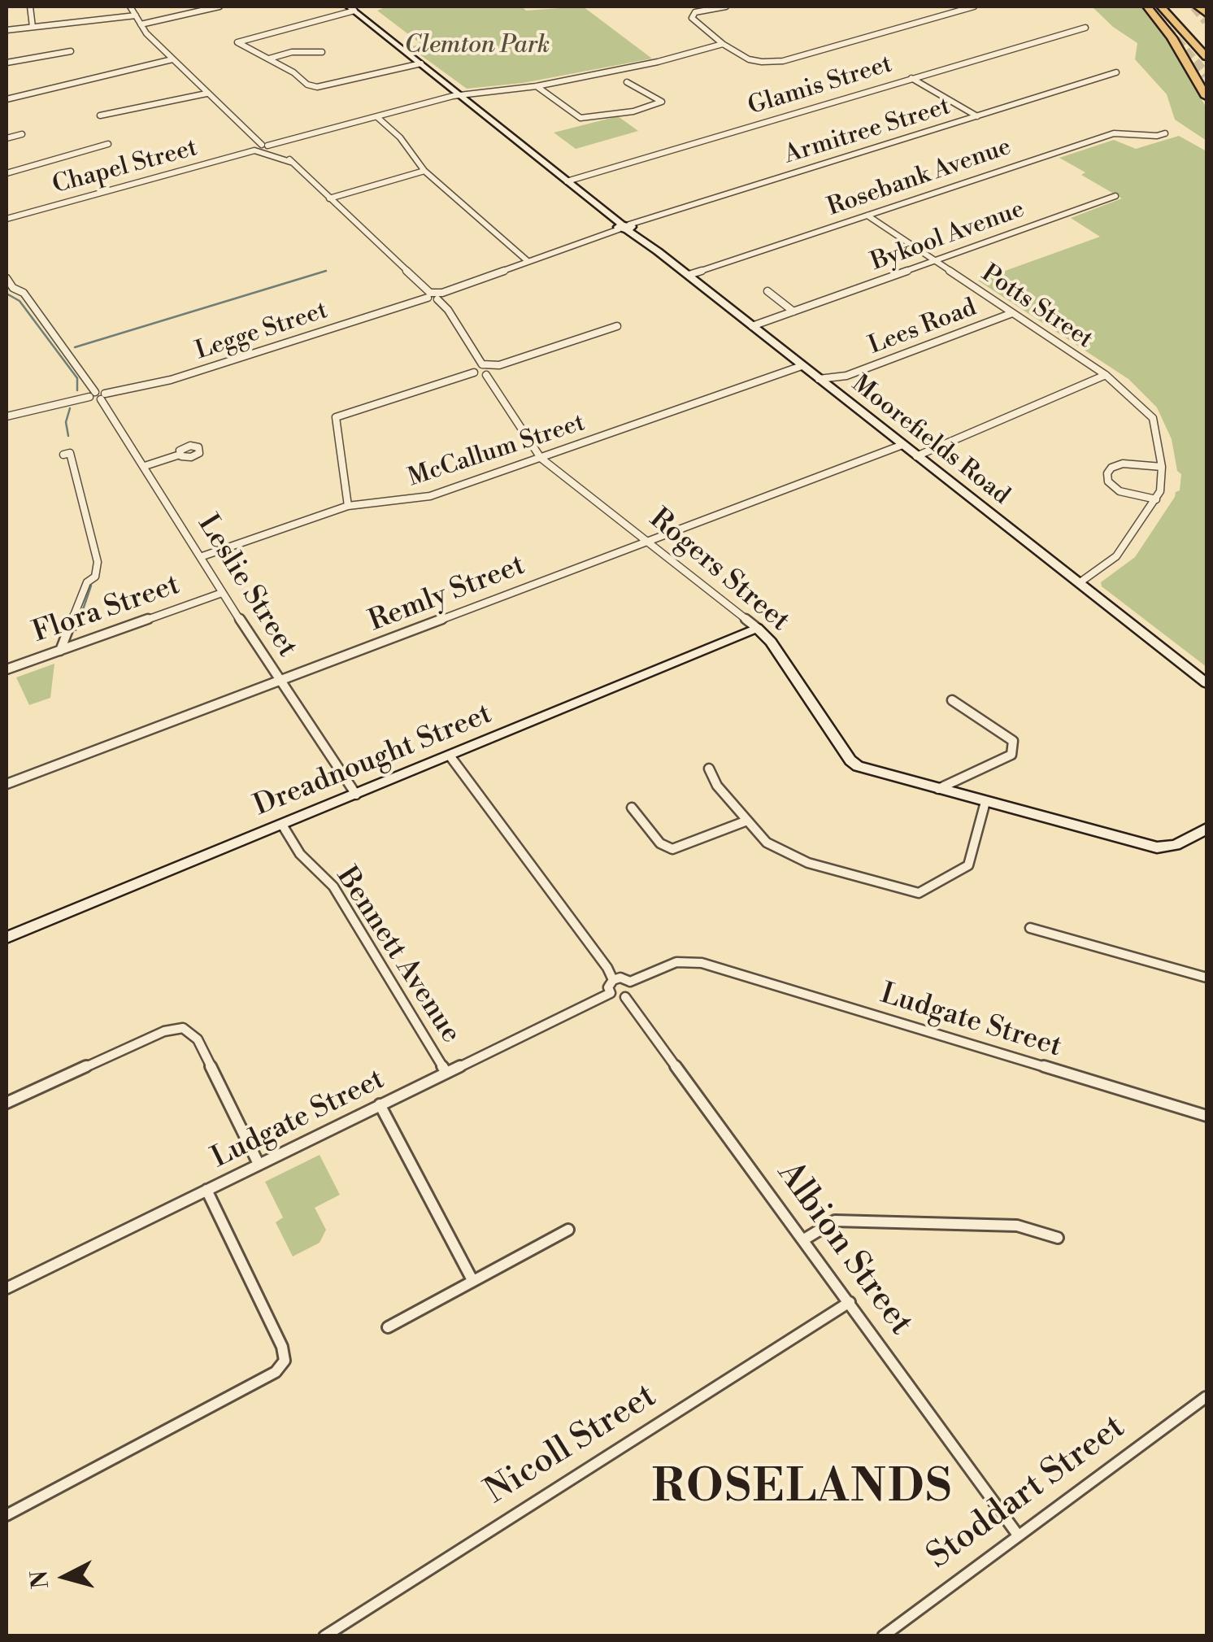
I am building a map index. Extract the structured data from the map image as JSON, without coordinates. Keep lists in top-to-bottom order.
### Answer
{
  "streets": {
    "main road": ["Moorefields Road", "Rogers Street", "Dreadnought Street"],
    "street": [
      "Glamis Street",
      "Armitree Street",
      "Chapel Street",
      "Rosebank Avenue",
      "Bykool Avenue",
      "Potts Street",
      "Lees Road",
      "Legge Street",
      "McCallum Street",
      "Leslie Street",
      "Remly Street",
      "Flora Street",
      "Bennett Avenue",
      "Ludgate Street",
      "Albion Street",
      "Nicoll Street",
      "Stoddart Street"
    ]
  },
  "crossings": [
    ["Glamis Street", "Moorefields Road"],
    ["Armitree Street", "Moorefields Road"],
    ["Rosebank Avenue", "Potts Street"],
    ["Rosebank Avenue", "Moorefields Road"],
    ["Bykool Avenue", "Potts Street"],
    ["Bykool Avenue", "Moorefields Road"],
    ["Potts Street", "Lees Road"],
    ["Lees Road", "Moorefields Road"],
    ["Legge Street", "Leslie Street"],
    ["Moorefields Road", "McCallum Street"],
    ["Moorefields Road", "Remly Street"],
    ["McCallum Street", "Rogers Street"],
    ["McCallum Street", "Leslie Street"],
    ["Rogers Street", "Remly Street"],
    ["Rogers Street", "Dreadnought Street"],
    ["Leslie Street", "Remly Street"],
    ["Leslie Street", "Flora Street"],
    ["Leslie Street", "Dreadnought Street"],
    ["Dreadnought Street", "Bennett Avenue"],
    ["Bennett Avenue", "Ludgate Street"],
    ["Ludgate Street", "Albion Street"],
    ["Albion Street", "Nicoll Street"],
    ["Albion Street", "Stoddart Street"]
  ],
  "districts": ["ROSELANDS"],
  "parks": ["Clemton Park"],
  "north": "left"
}
